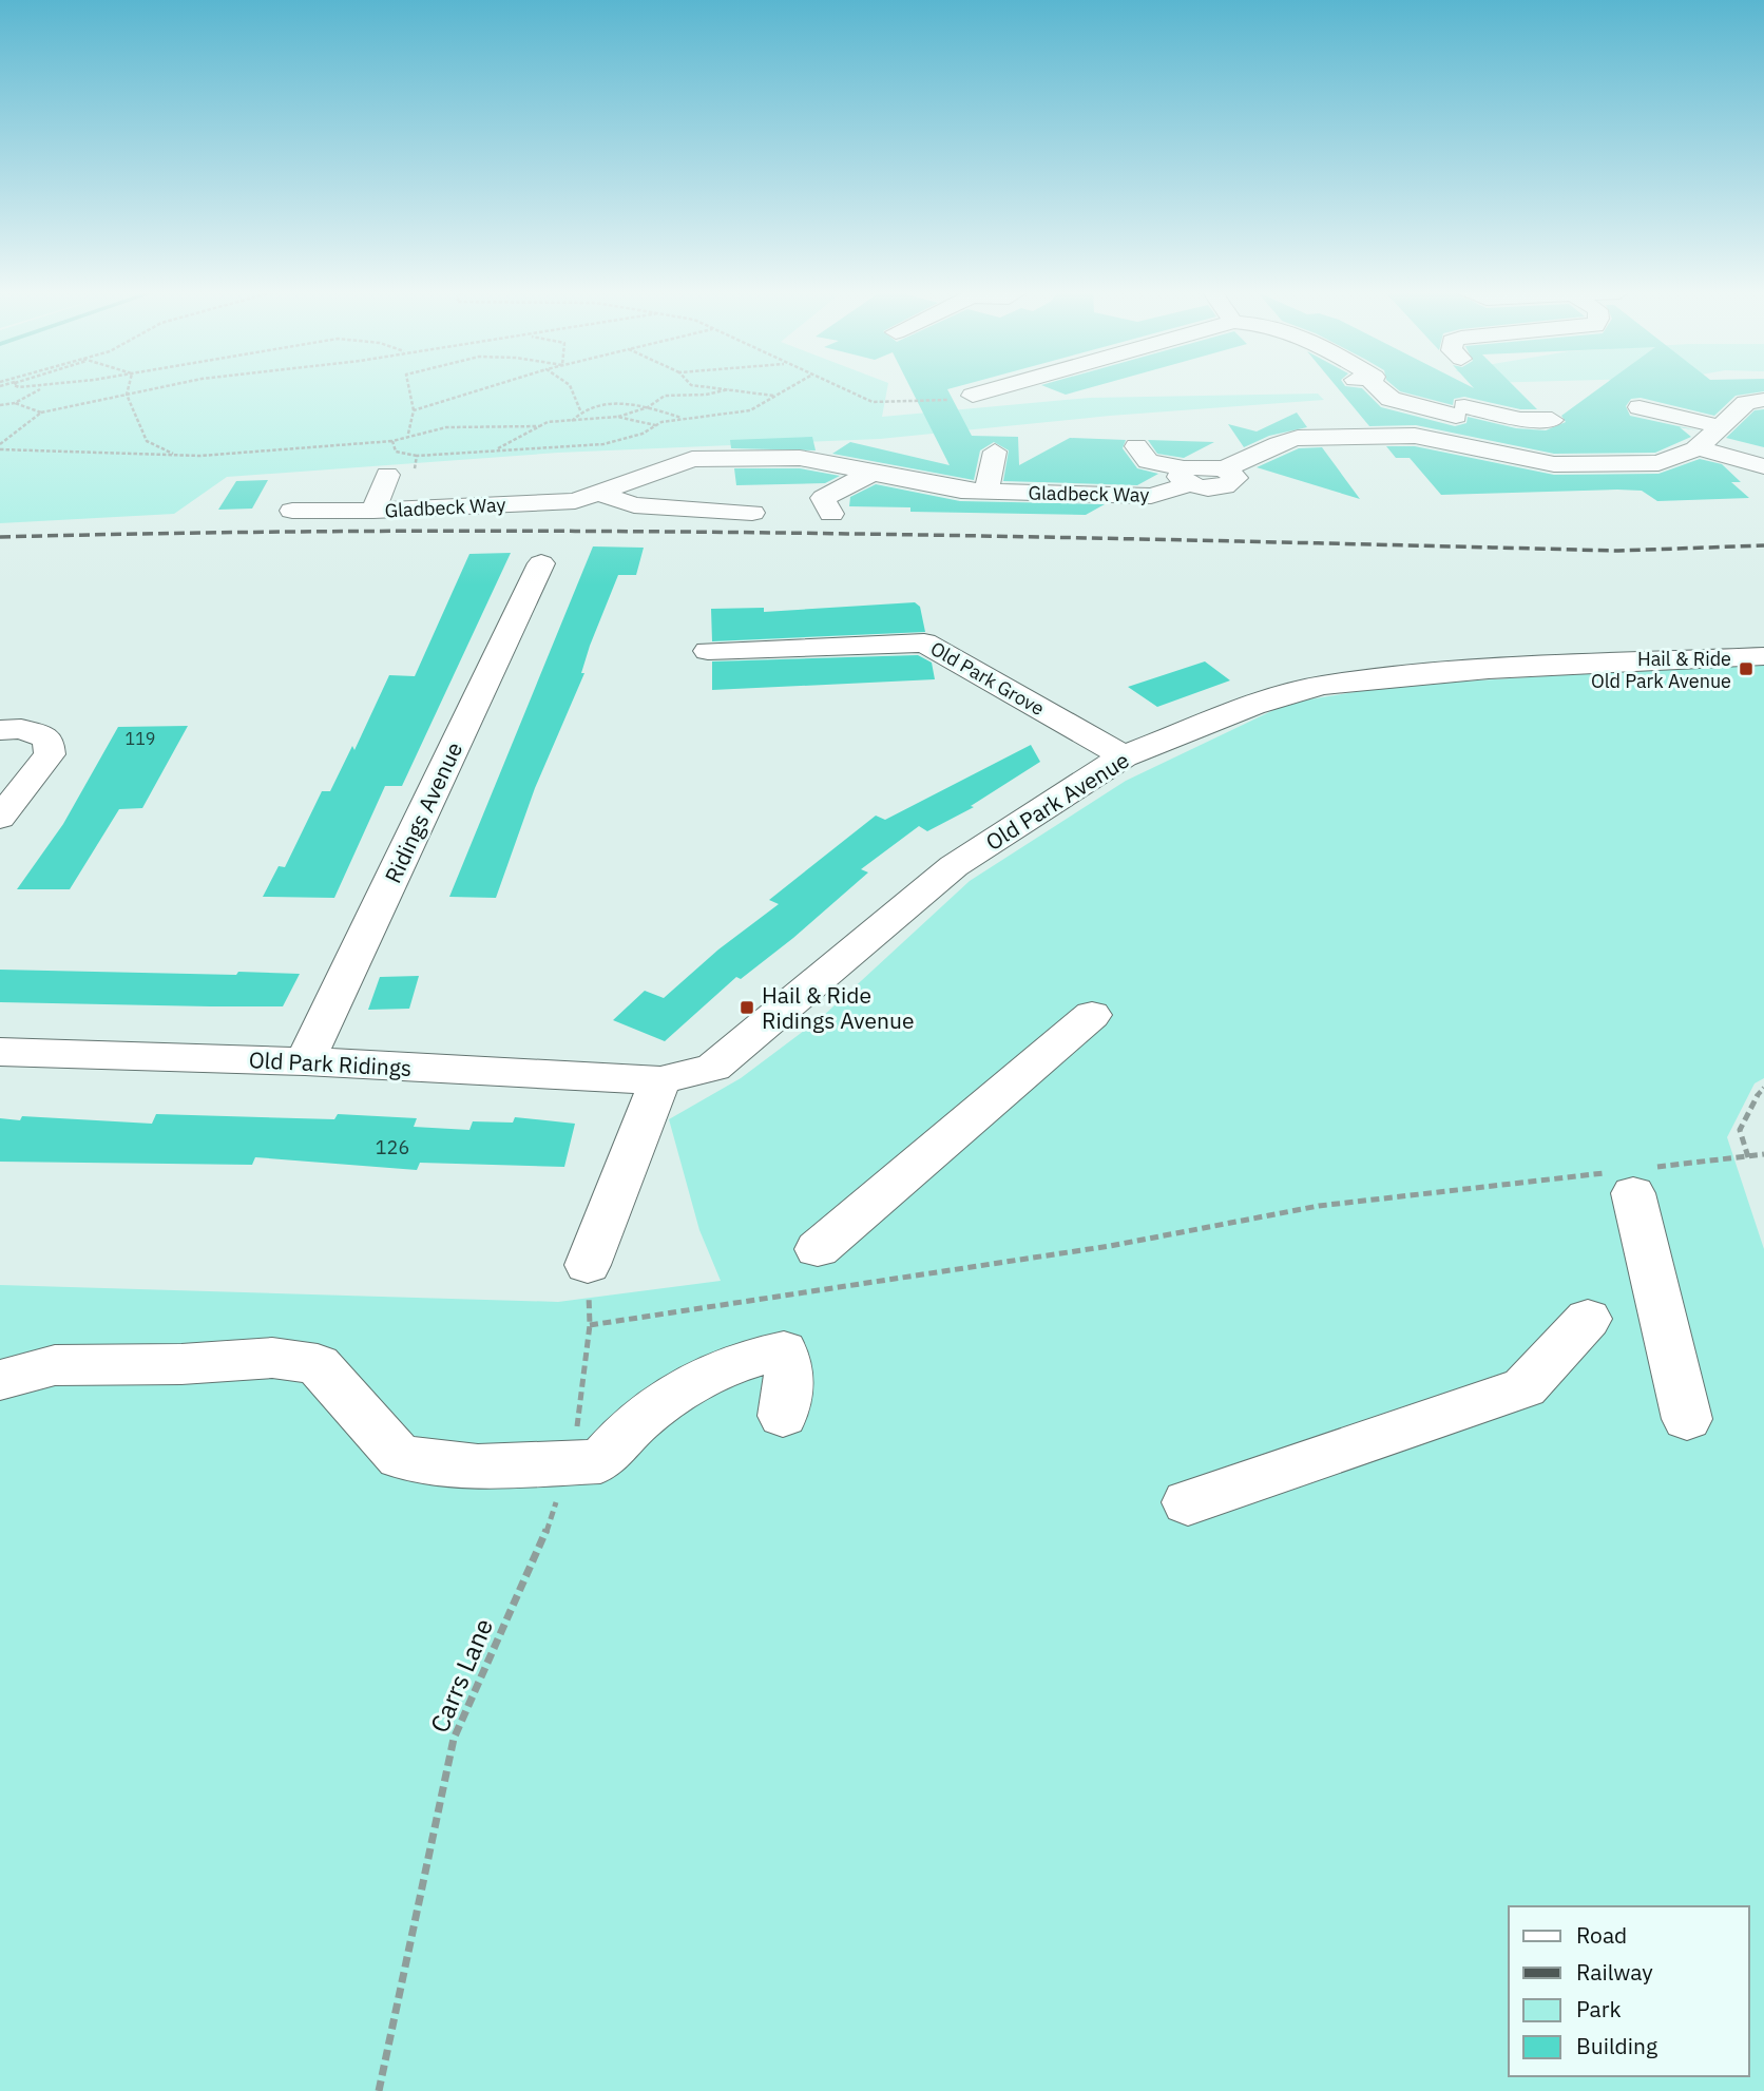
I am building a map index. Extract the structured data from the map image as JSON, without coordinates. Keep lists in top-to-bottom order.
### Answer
{
  "streets": {
    "street": [
      "Gladbeck Way",
      "Old Park Grove",
      "Old Park Avenue",
      "Ridings Avenue",
      "Old Park Ridings"
    ],
    "path": ["Carrs Lane"]
  },
  "crossings": [
    ["Old Park Grove", "Old Park Avenue"],
    ["Old Park Avenue", "Old Park Ridings"],
    ["Ridings Avenue", "Old Park Ridings"]
  ],
  "places": {
    "transit": ["Hail & Ride Old Park Avenue", "Hail & Ride Ridings Avenue"]
  },
  "house_numbers": ["119", "126"],
  "legend": [
    "Road",
    "Railway",
    "Park",
    "Building"
  ]
}
